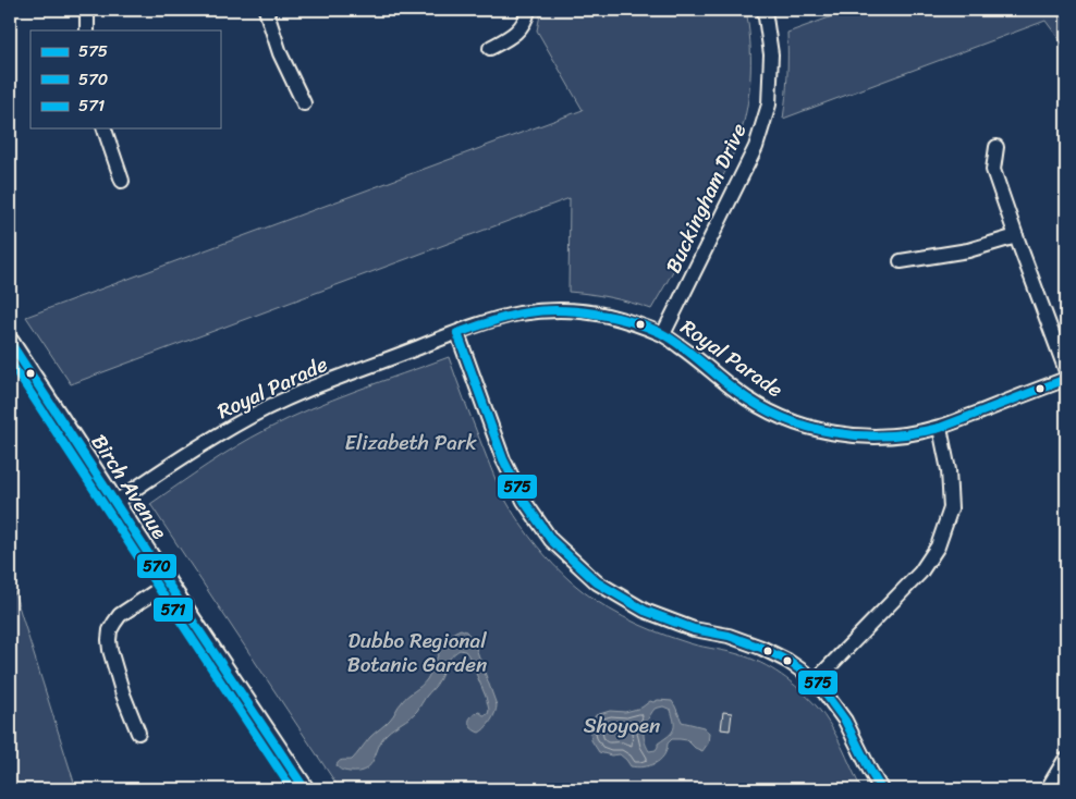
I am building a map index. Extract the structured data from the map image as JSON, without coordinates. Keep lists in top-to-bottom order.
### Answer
{
  "streets": {
    "street": ["Buckingham Drive", "Royal Parade", "Birch Avenue"]
  },
  "crossings": [
    ["Buckingham Drive", "Royal Parade"],
    ["Royal Parade", "Birch Avenue"]
  ],
  "parks": ["Elizabeth Park", "Dubbo Regional Botanic Garden", "Shoyoen"],
  "lines": ["transit line 575", "transit line 570", "transit line 571"],
  "legend": ["575", "570", "571"]
}
